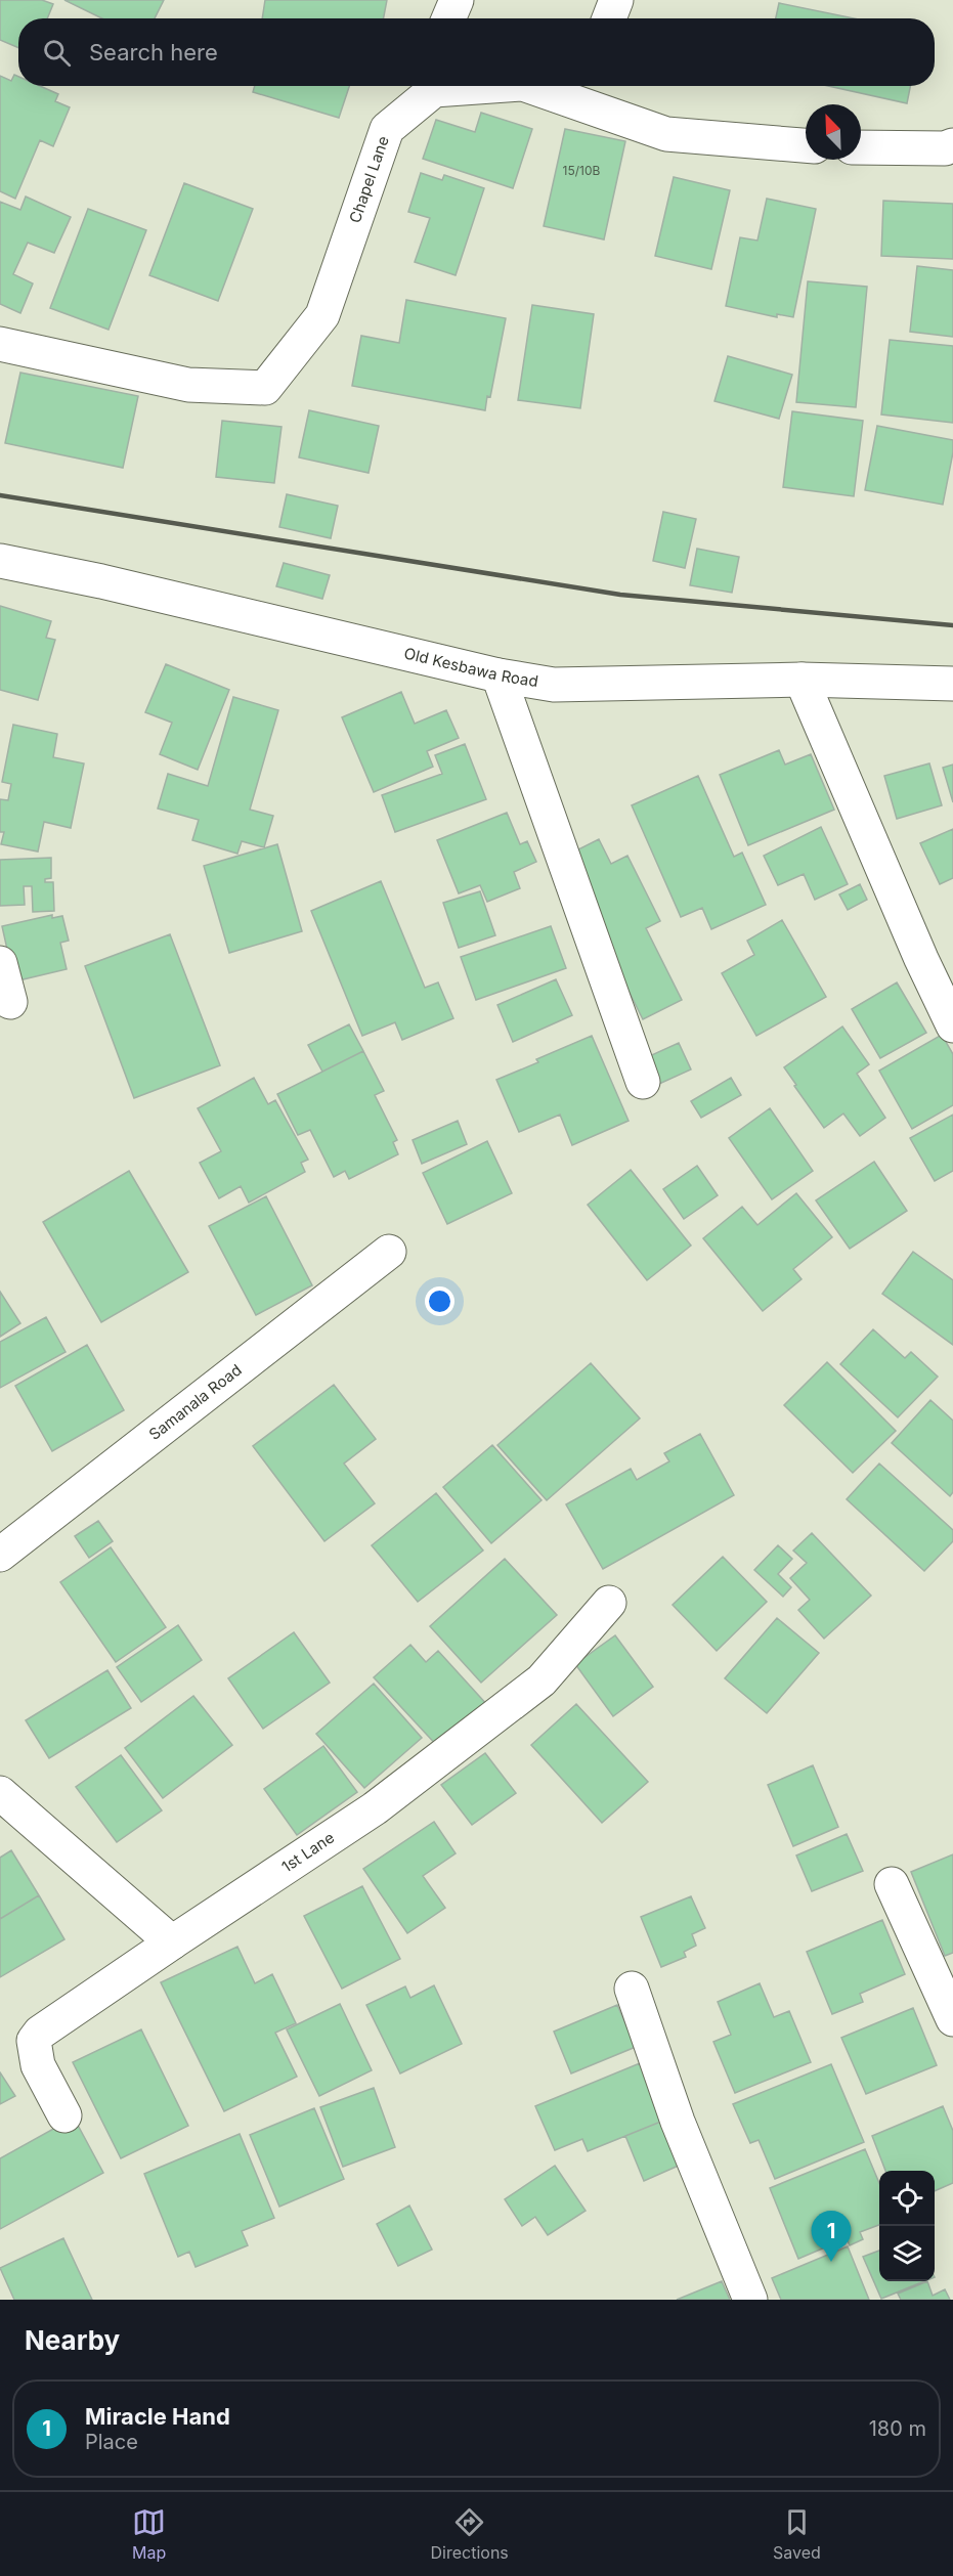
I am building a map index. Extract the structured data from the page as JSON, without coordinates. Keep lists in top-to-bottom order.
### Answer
{
  "streets": {
    "street": [
      "Chapel Lane",
      "Old Kesbawa Road",
      "Samanala Road",
      "1st Lane"
    ]
  },
  "house_numbers": ["15/10B"],
  "north": "top left",
  "page": {
    "search": "Search here",
    "pins": "1",
    "heading": "Nearby",
    "list": [
      {
        "mark": "1",
        "name": "Miracle Hand",
        "note": "Place",
        "value": "180 m"
      }
    ],
    "nav": ["Map", "Directions", "Saved"]
  }
}
